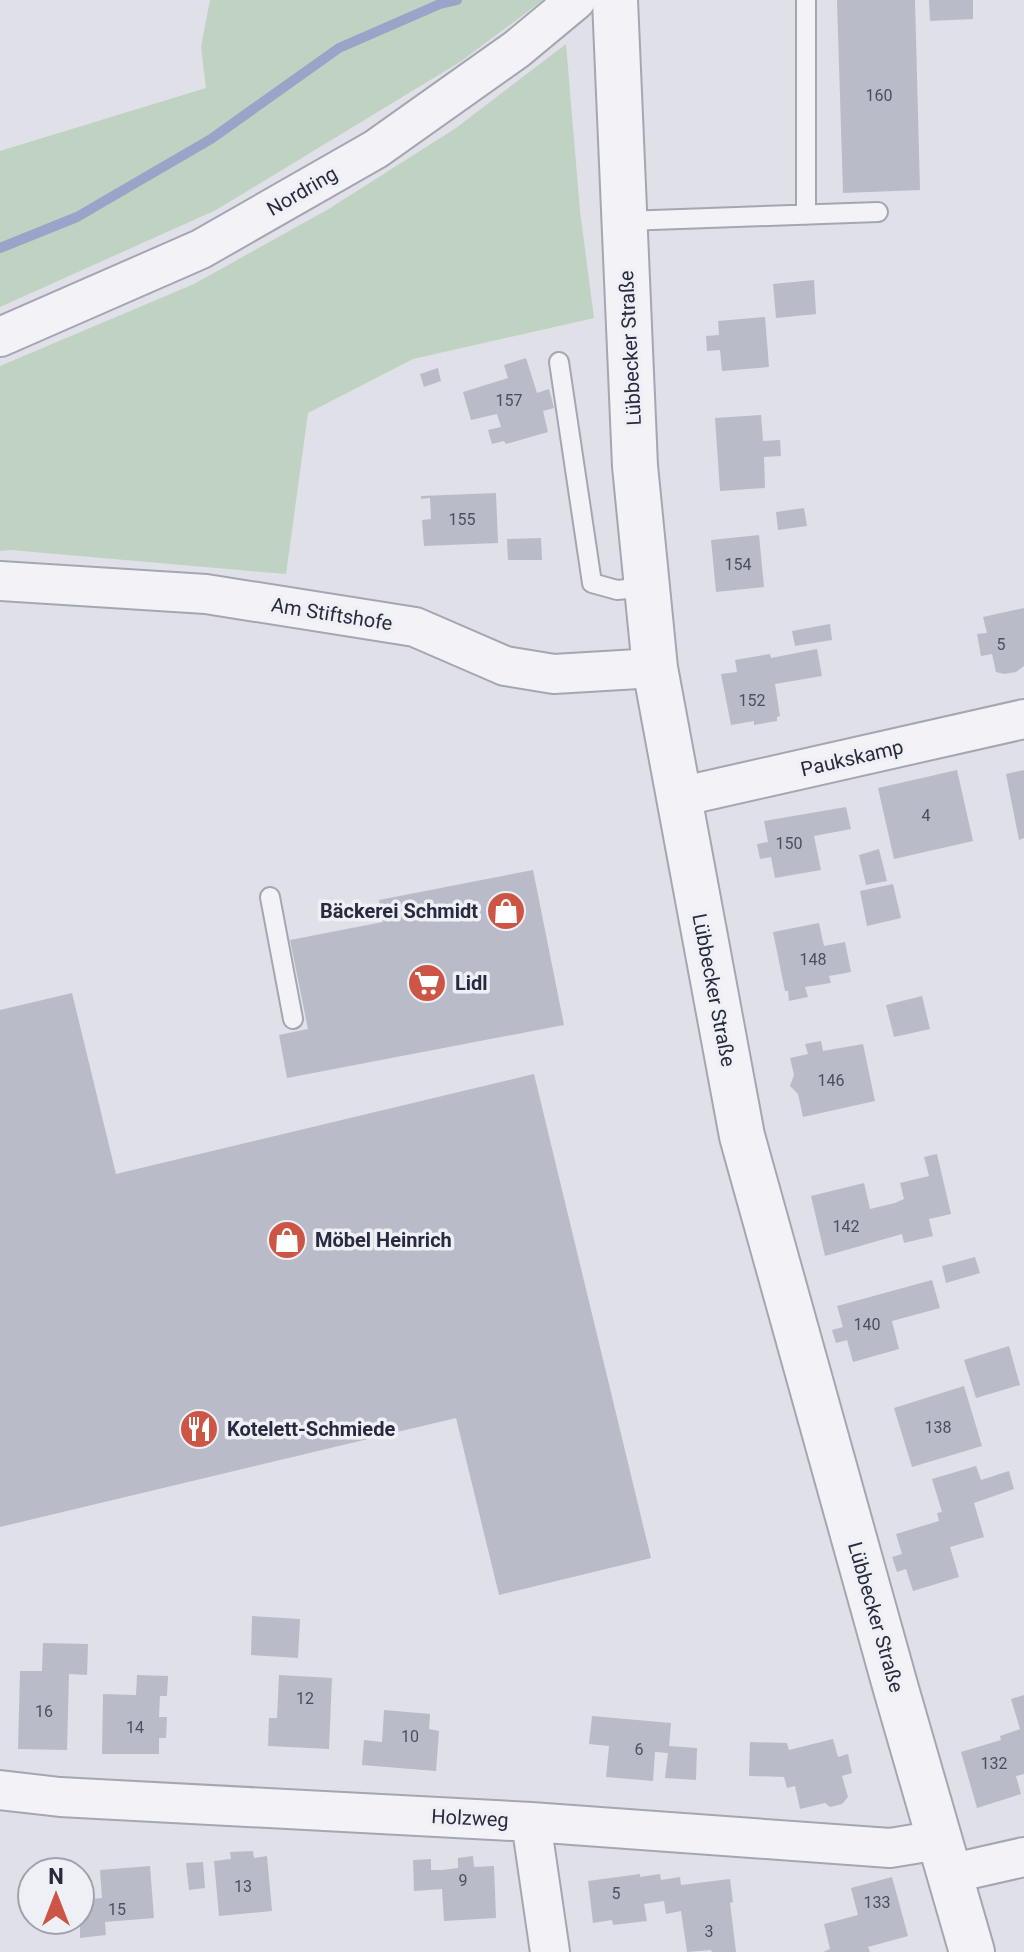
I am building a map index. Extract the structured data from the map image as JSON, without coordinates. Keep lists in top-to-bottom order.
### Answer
{
  "streets": {
    "street": [
      "Nordring",
      "Lübbecker Straße",
      "Am Stiftshofe",
      "Paukskamp",
      "Holzweg"
    ]
  },
  "crossings": [
    ["Lübbecker Straße", "Am Stiftshofe"],
    ["Lübbecker Straße", "Paukskamp"],
    ["Lübbecker Straße", "Holzweg"]
  ],
  "places": {
    "shop": ["Bäckerei Schmidt", "Möbel Heinrich"],
    "supermarket": ["Lidl"],
    "restaurant": ["Kotelett-Schmiede"]
  },
  "house_numbers": [
    "160",
    "157",
    "155",
    "154",
    "5",
    "152",
    "4",
    "150",
    "148",
    "146",
    "142",
    "140",
    "138",
    "12",
    "16",
    "14",
    "10",
    "6",
    "132",
    "9",
    "13",
    "5",
    "133",
    "15",
    "3"
  ],
  "north": "top"
}
